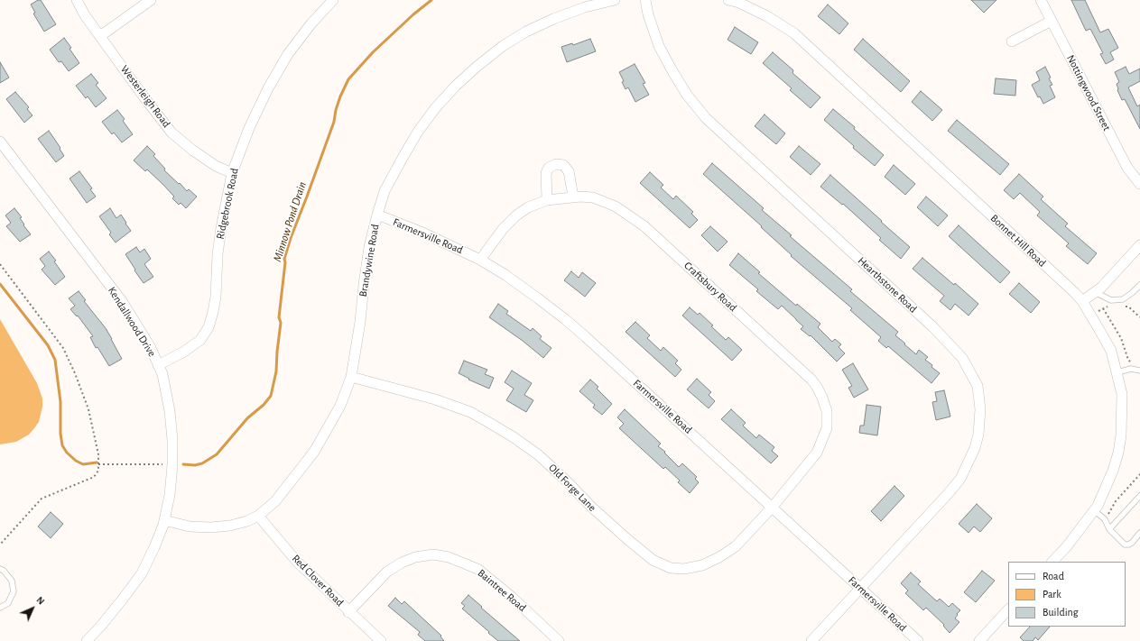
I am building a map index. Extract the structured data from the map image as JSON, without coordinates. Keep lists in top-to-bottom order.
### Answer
{
  "streets": {
    "street": [
      "Nottingwood Street",
      "Westerleigh Road",
      "Ridgebrook Road",
      "Farmersville Road",
      "Bonnet Hill Road",
      "Brandywine Road",
      "Hearthstone Road",
      "Craftsbury Road",
      "Kendallwood Drive",
      "Old Forge Lane",
      "Red Clover Road",
      "Baintree Road"
    ]
  },
  "crossings": [
    ["Westerleigh Road", "Ridgebrook Road"],
    ["Ridgebrook Road", "Kendallwood Drive"],
    ["Farmersville Road", "Brandywine Road"],
    ["Farmersville Road", "Hearthstone Road"],
    ["Farmersville Road", "Craftsbury Road"],
    ["Farmersville Road", "Old Forge Lane"],
    ["Brandywine Road", "Kendallwood Drive"],
    ["Brandywine Road", "Old Forge Lane"],
    ["Brandywine Road", "Red Clover Road"],
    ["Craftsbury Road", "Old Forge Lane"],
    ["Red Clover Road", "Baintree Road"]
  ],
  "water": ["Minnow Pond Drain"],
  "legend": ["Road", "Park", "Building"],
  "north": "top right"
}
